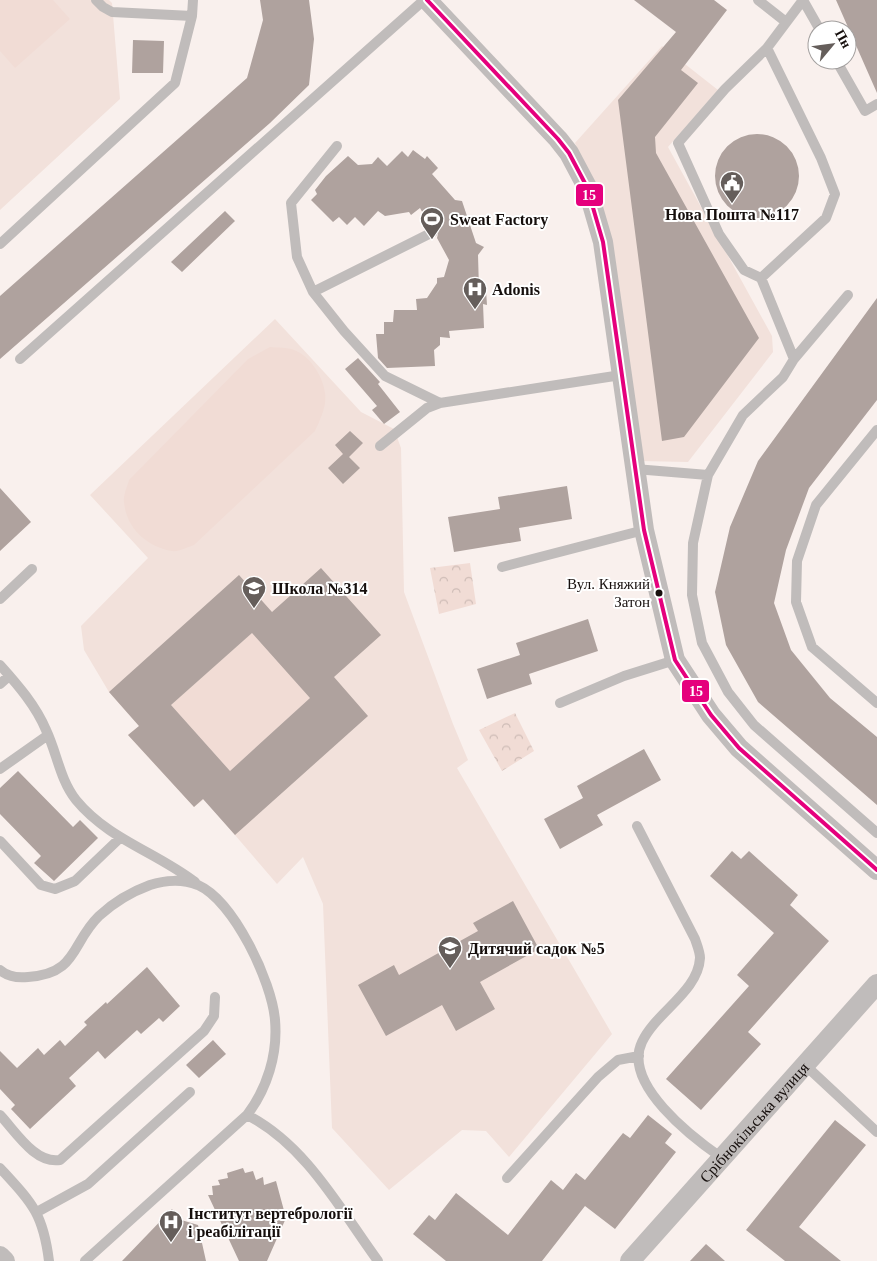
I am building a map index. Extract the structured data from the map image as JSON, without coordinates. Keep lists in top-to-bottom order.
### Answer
{
  "streets": {
    "street": ["Срібнокільська вулиця"]
  },
  "places": {
    "public building": ["Нова Пошта №117"],
    "sports": ["Sweat Factory"],
    "hospital": ["Adonis", "Інститут вертебрології і реабілітації"],
    "other": ["Вул. Княжий Затон"],
    "school or university": ["Школа №314", "Дитячий садок №5"]
  },
  "lines": ["transit line 15"],
  "north": "top right"
}
